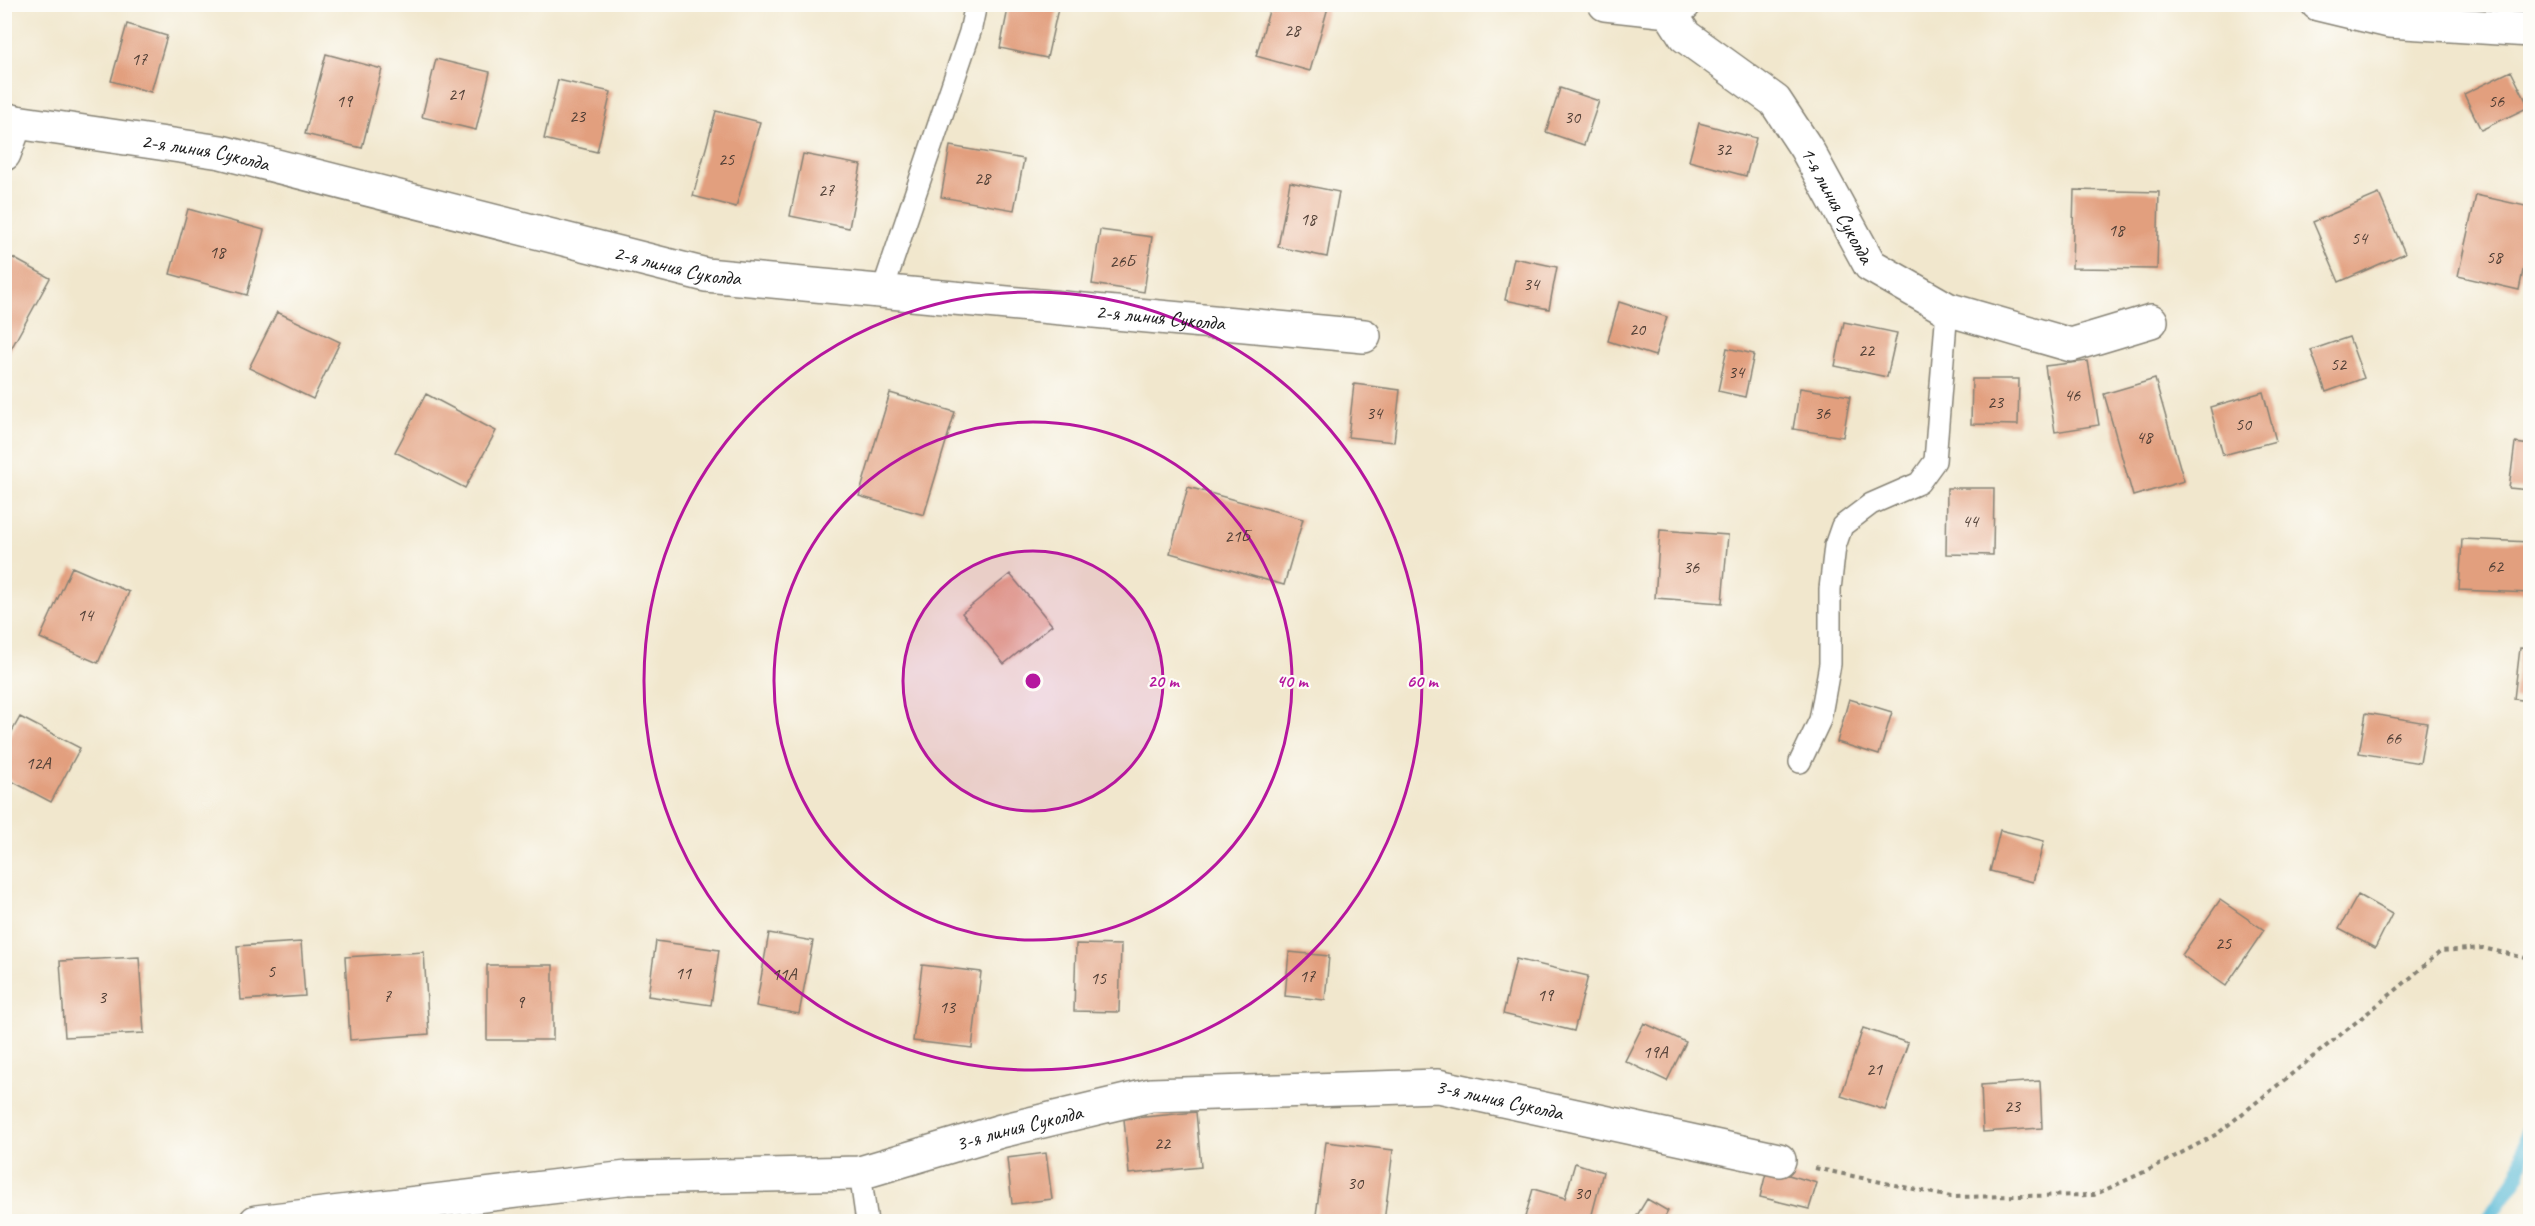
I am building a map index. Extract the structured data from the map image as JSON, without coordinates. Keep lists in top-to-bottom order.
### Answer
{
  "streets": {
    "street": ["2-я линия Суколда", "1-я линия Суколда", "3-я линия Суколда"]
  },
  "house_numbers": [
    "28",
    "17",
    "21",
    "19",
    "56",
    "23",
    "30",
    "32",
    "25",
    "28",
    "27",
    "18",
    "18",
    "54",
    "18",
    "58",
    "26Б",
    "34",
    "20",
    "22",
    "52",
    "34",
    "46",
    "23",
    "34",
    "36",
    "50",
    "48",
    "44",
    "21Б",
    "62",
    "36",
    "14",
    "66",
    "12А",
    "25",
    "5",
    "11",
    "11А",
    "17",
    "15",
    "19",
    "7",
    "3",
    "9",
    "13",
    "19А",
    "21",
    "23",
    "22",
    "30",
    "30"
  ],
  "rings": ["20 m", "40 m", "60 m"]
}
